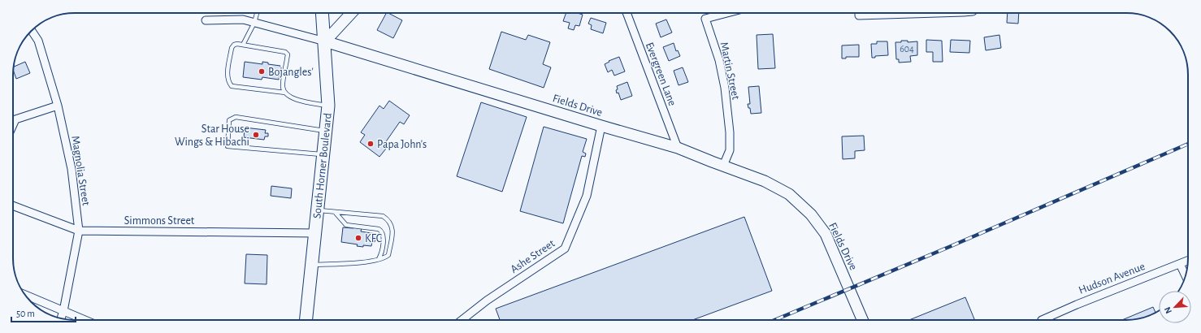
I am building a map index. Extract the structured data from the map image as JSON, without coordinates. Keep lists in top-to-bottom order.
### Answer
{
  "streets": {
    "main road": ["South Horner Boulevard"],
    "street": [
      "Martin Street",
      "Evergreen Lane",
      "Fields Drive",
      "Magnolia Street",
      "Simmons Street",
      "Ashe Street",
      "Hudson Avenue"
    ]
  },
  "crossings": [
    ["Martin Street", "Fields Drive"],
    ["Evergreen Lane", "Fields Drive"],
    ["Fields Drive", "South Horner Boulevard"],
    ["Fields Drive", "Ashe Street"],
    ["South Horner Boulevard", "Simmons Street"],
    ["Magnolia Street", "Simmons Street"]
  ],
  "places": [
    "Bojangles'",
    "Star House Wings & Hibachi",
    "Papa John's",
    "KFC"
  ],
  "house_numbers": ["604"],
  "scale_bar": "50 m",
  "north": "bottom left"
}
